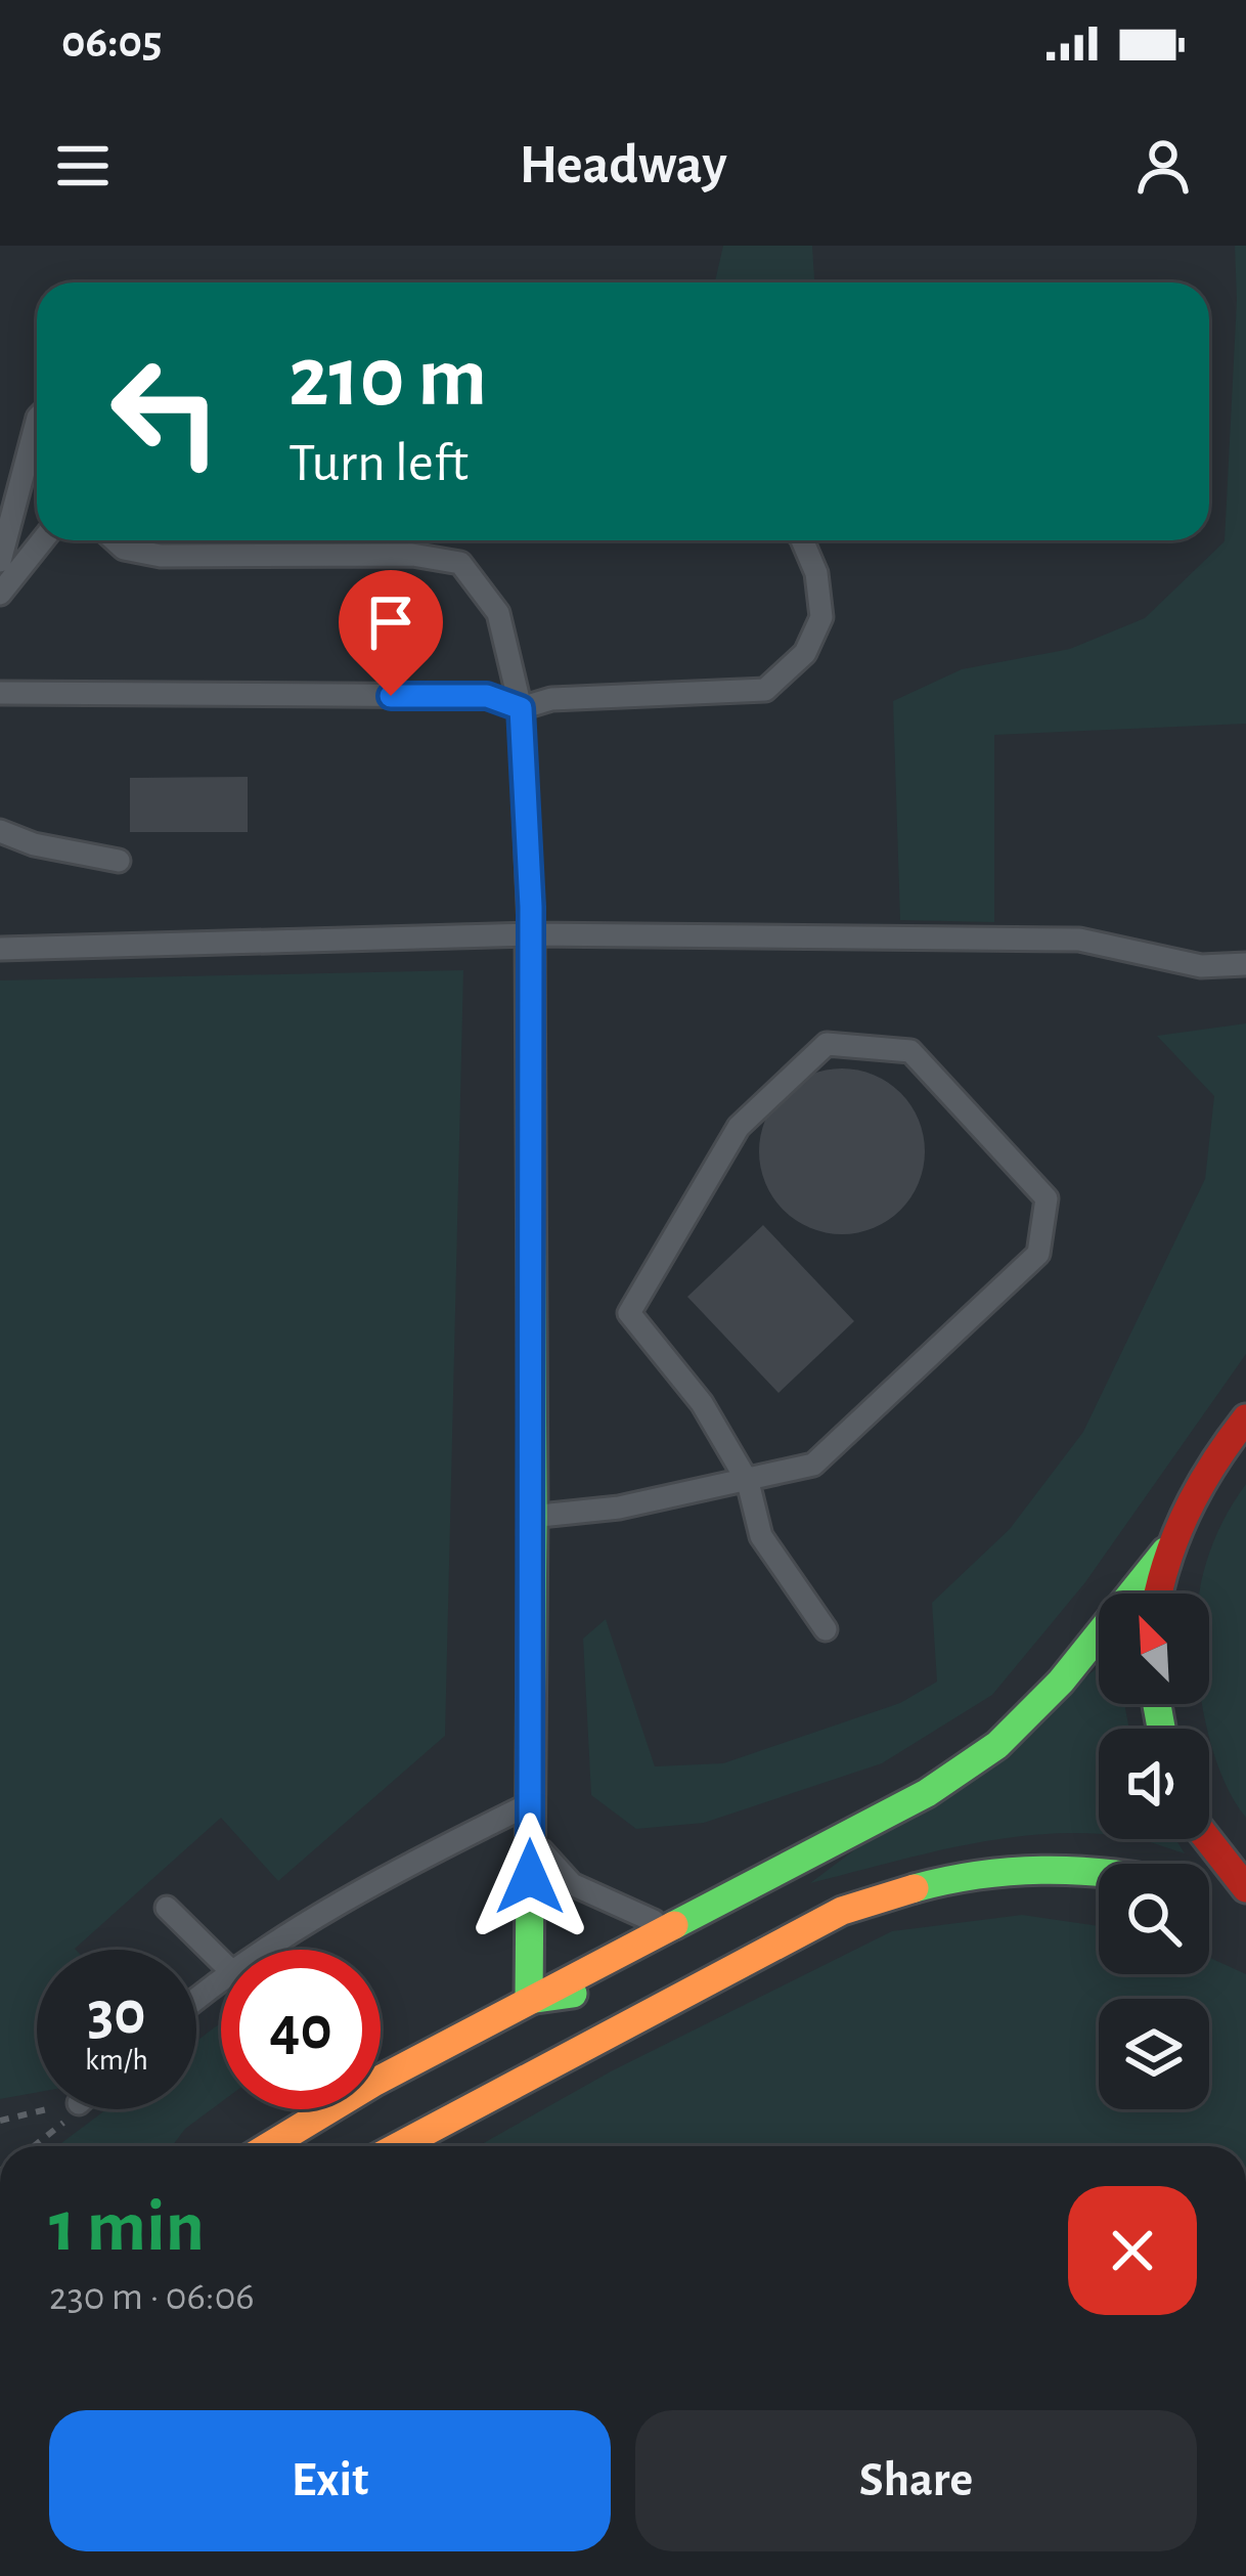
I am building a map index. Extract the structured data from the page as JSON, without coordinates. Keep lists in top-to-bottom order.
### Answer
{
  "north": "top left",
  "page": {
    "status": "06:05",
    "header": "Headway",
    "turn": ["210 m", "Turn left"],
    "speed": "30 km/h",
    "limit": "40",
    "heading": ["1 min", "230 m · 06:06"],
    "buttons": ["Exit", "Share"]
  }
}
